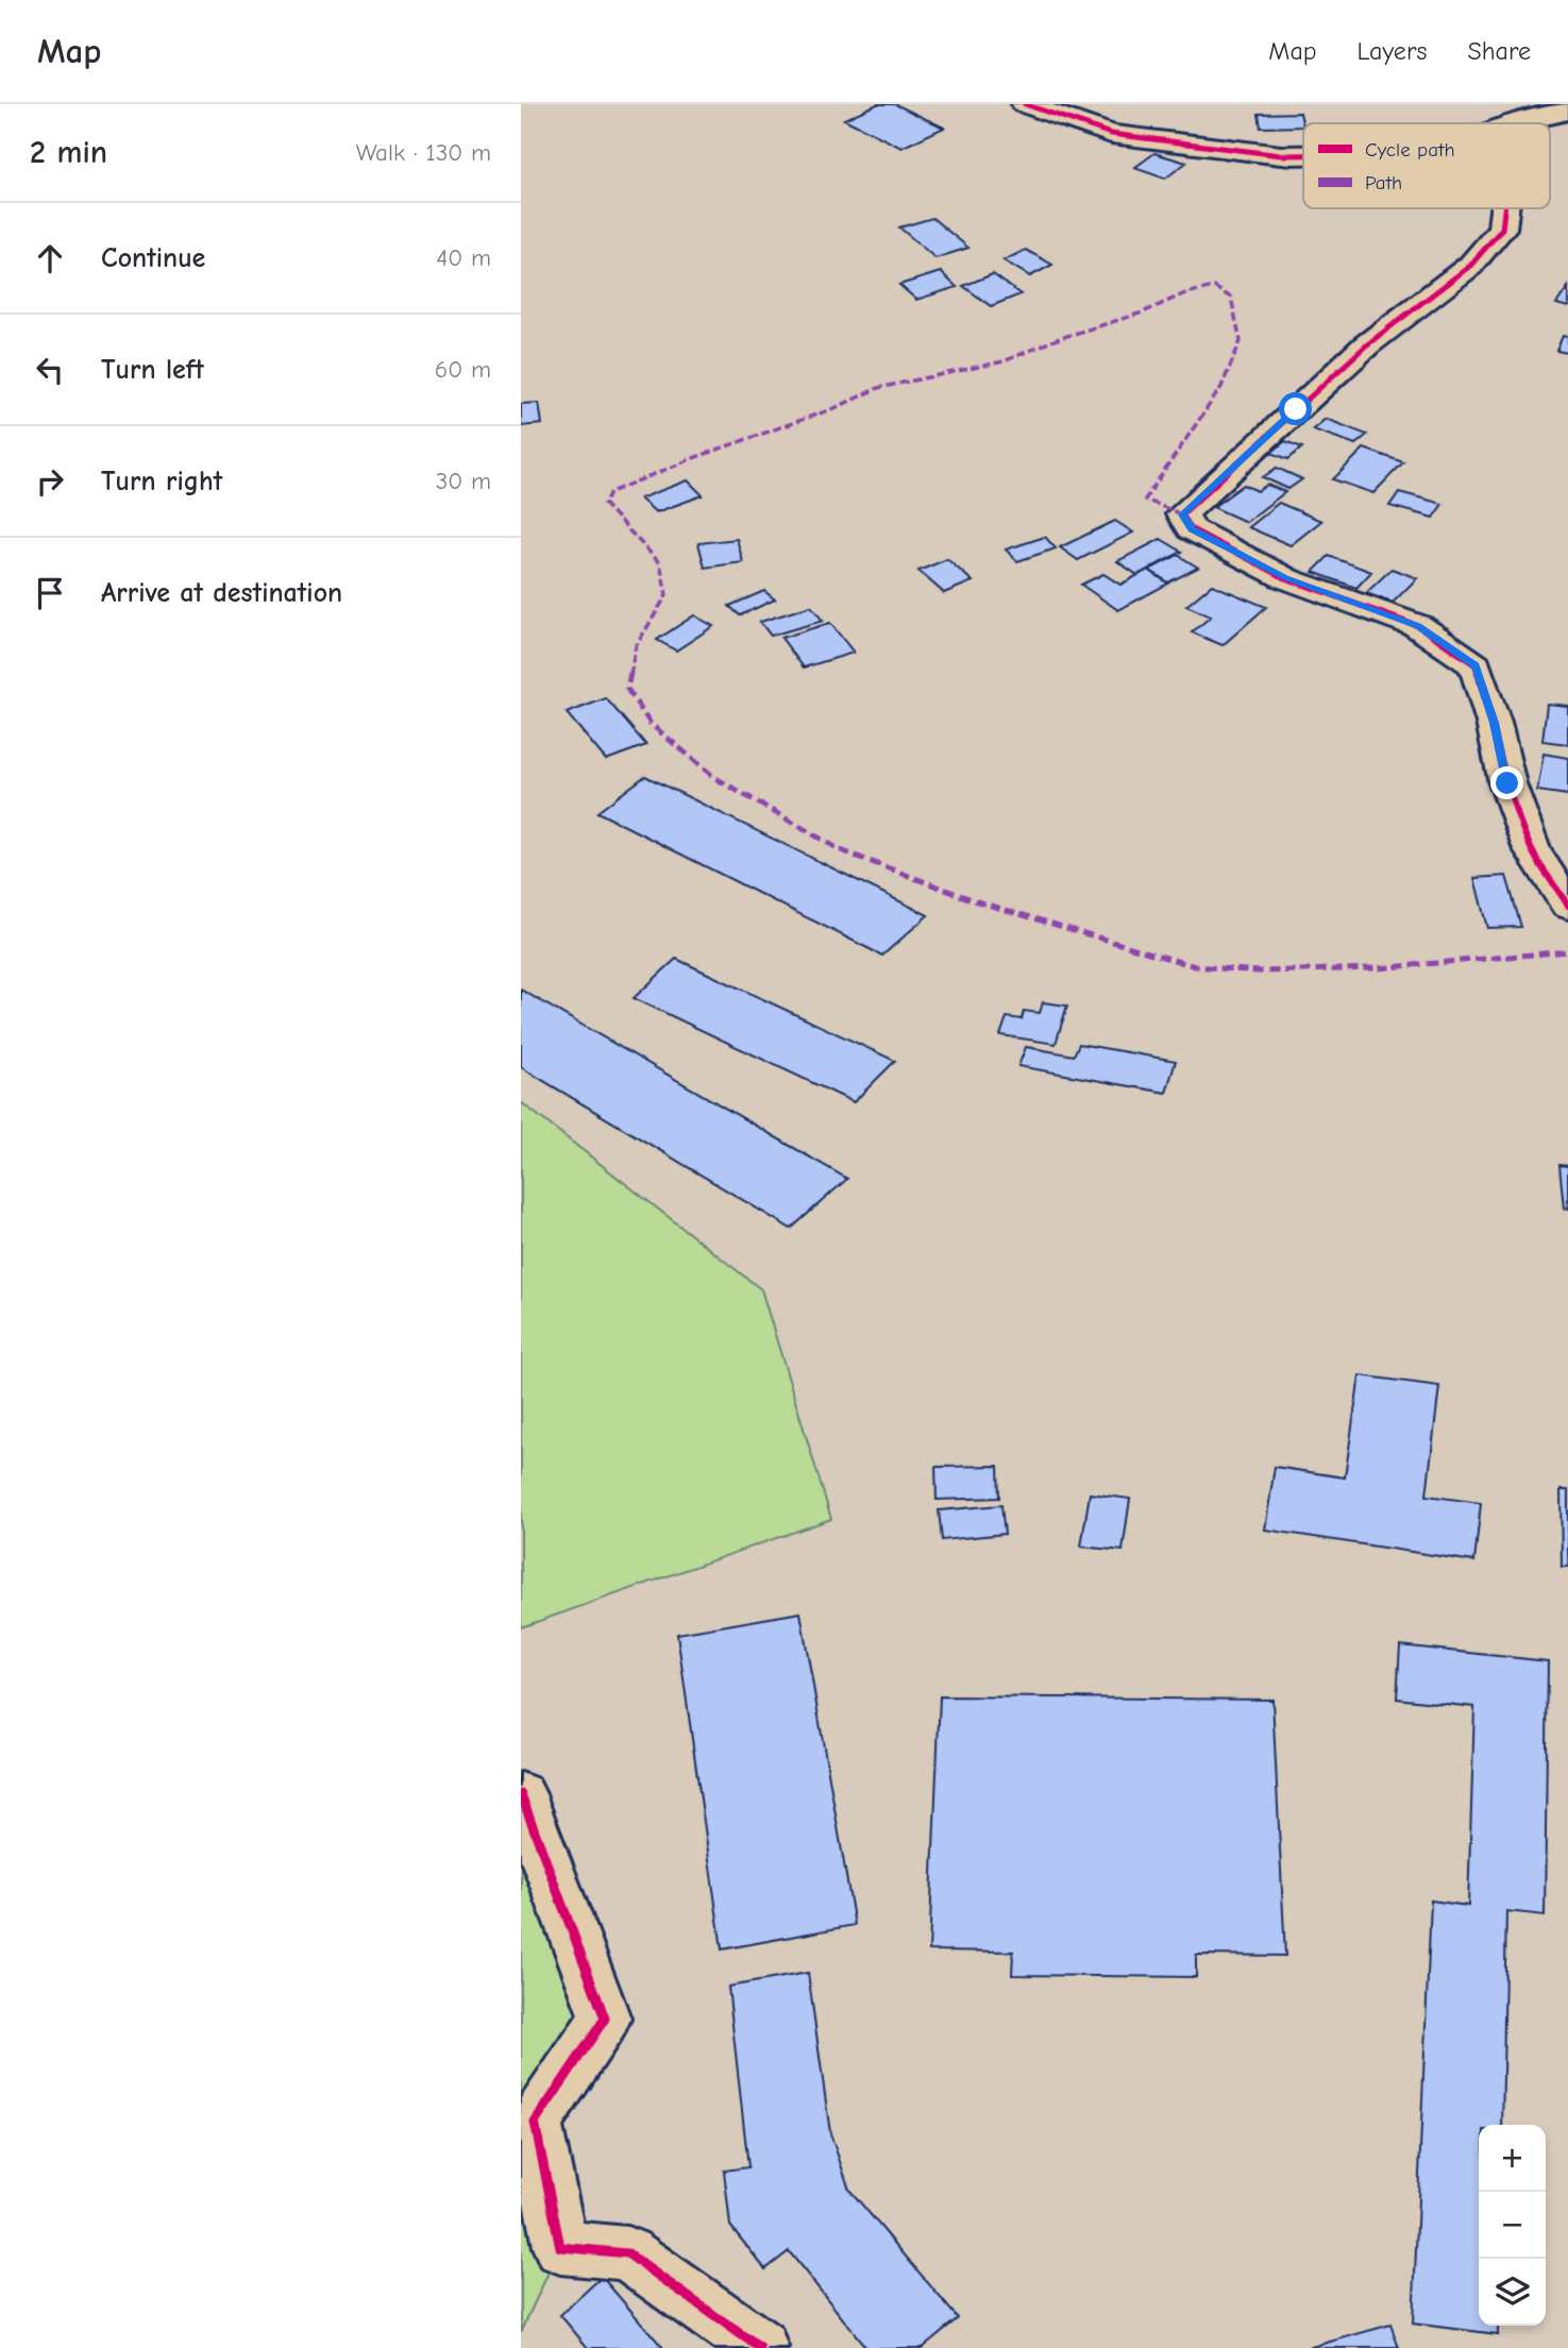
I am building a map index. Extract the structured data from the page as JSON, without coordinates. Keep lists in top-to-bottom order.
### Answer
{
  "legend": ["Cycle path", "Path"],
  "page": {
    "header": "Map",
    "nav": ["Map", "Layers", "Share"],
    "heading": ["2 min", "Walk · 130 m"],
    "list": [
      ["Continue", "40 m"],
      ["Turn left", "60 m"],
      ["Turn right", "30 m"],
      "Arrive at destination"
    ],
    "map_buttons": ["+", "−"]
  }
}
